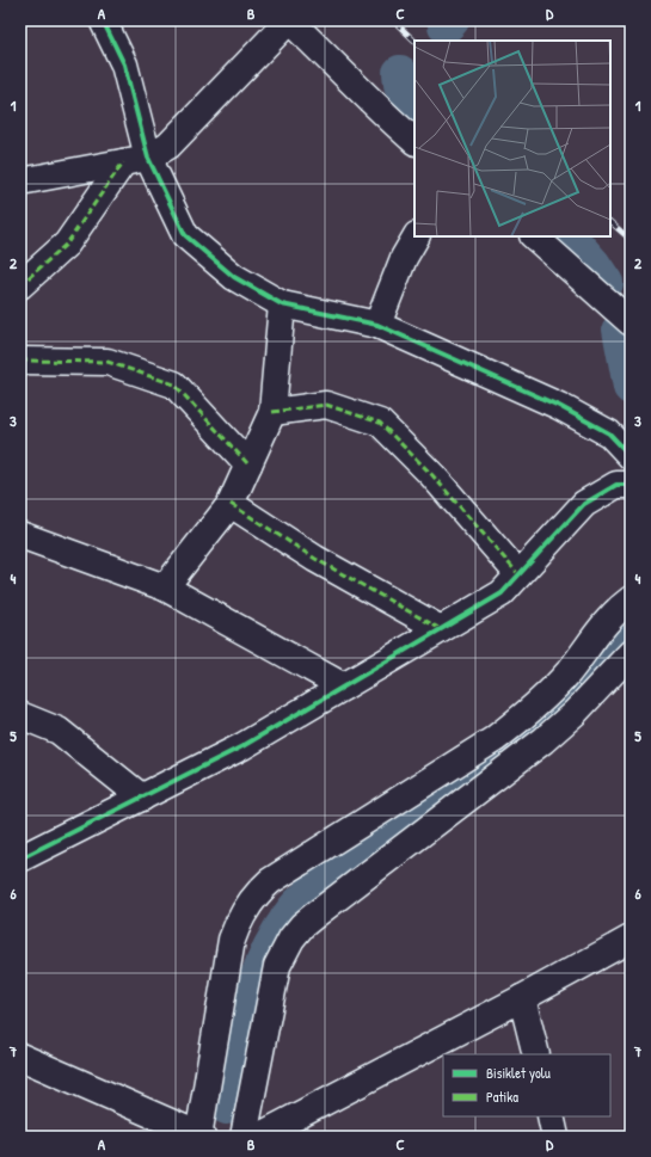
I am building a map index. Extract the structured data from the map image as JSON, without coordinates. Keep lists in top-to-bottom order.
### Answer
{
  "legend": ["Bisiklet yolu", "Patika"],
  "grid": {
    "columns": [
      "A",
      "B",
      "C",
      "D"
    ],
    "rows": [
      "1",
      "2",
      "3",
      "4",
      "5",
      "6",
      "7"
    ]
  }
}
